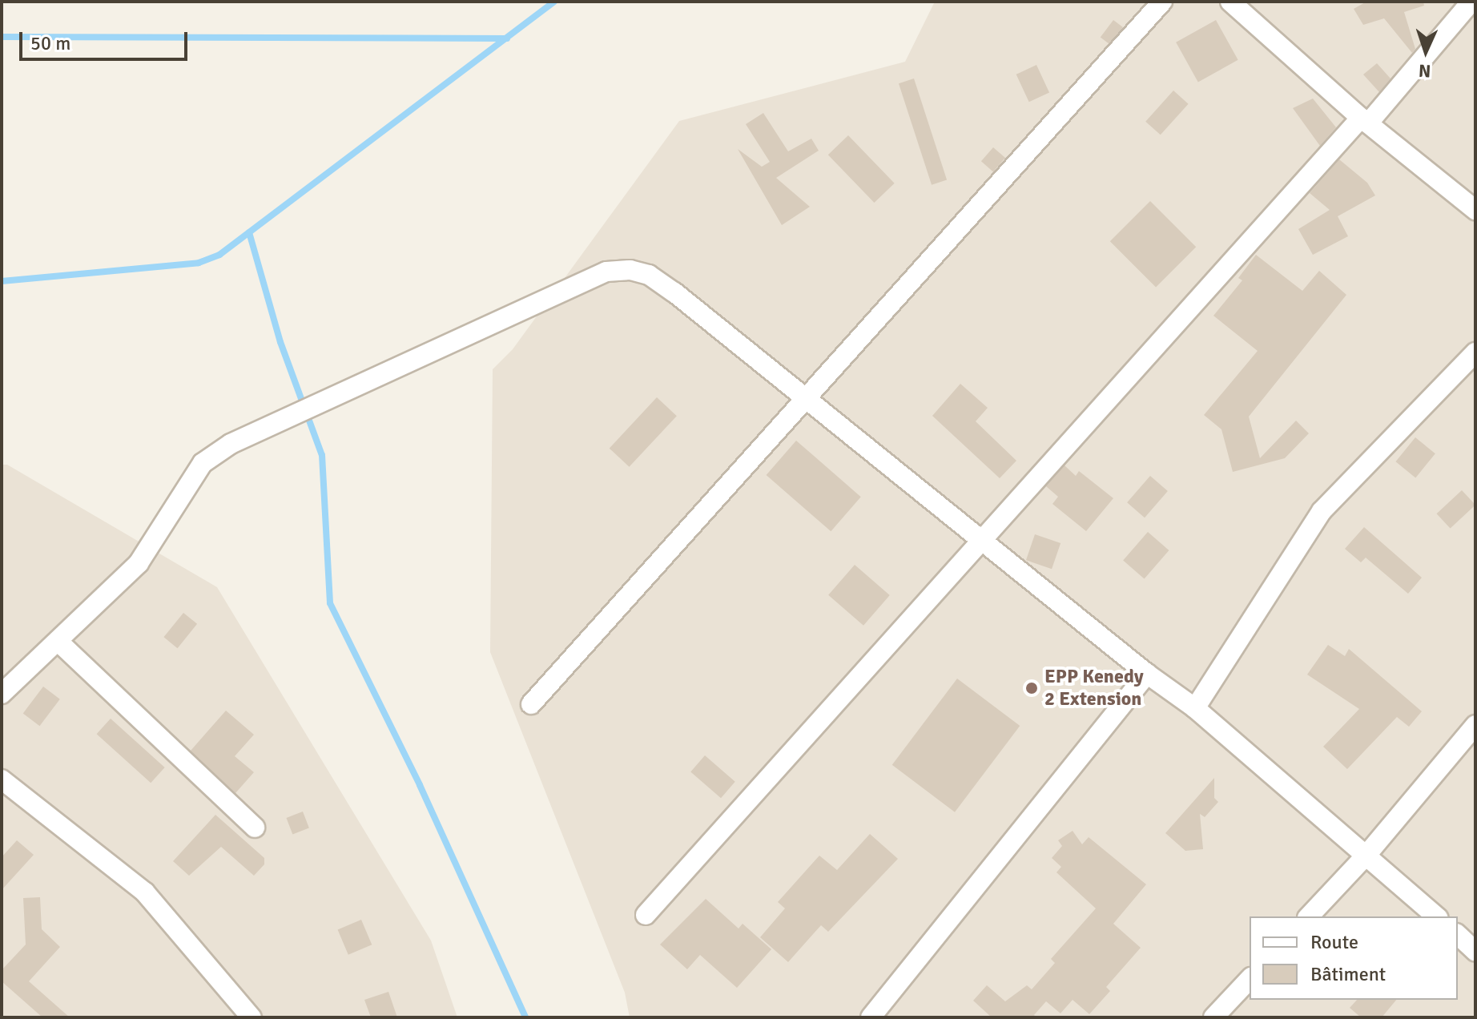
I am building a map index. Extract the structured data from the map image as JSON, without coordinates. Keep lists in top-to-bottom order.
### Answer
{
  "places": ["EPP Kenedy 2 Extension"],
  "legend": ["Route", "Bâtiment"],
  "scale_bar": "50 m",
  "north": "bottom"
}
